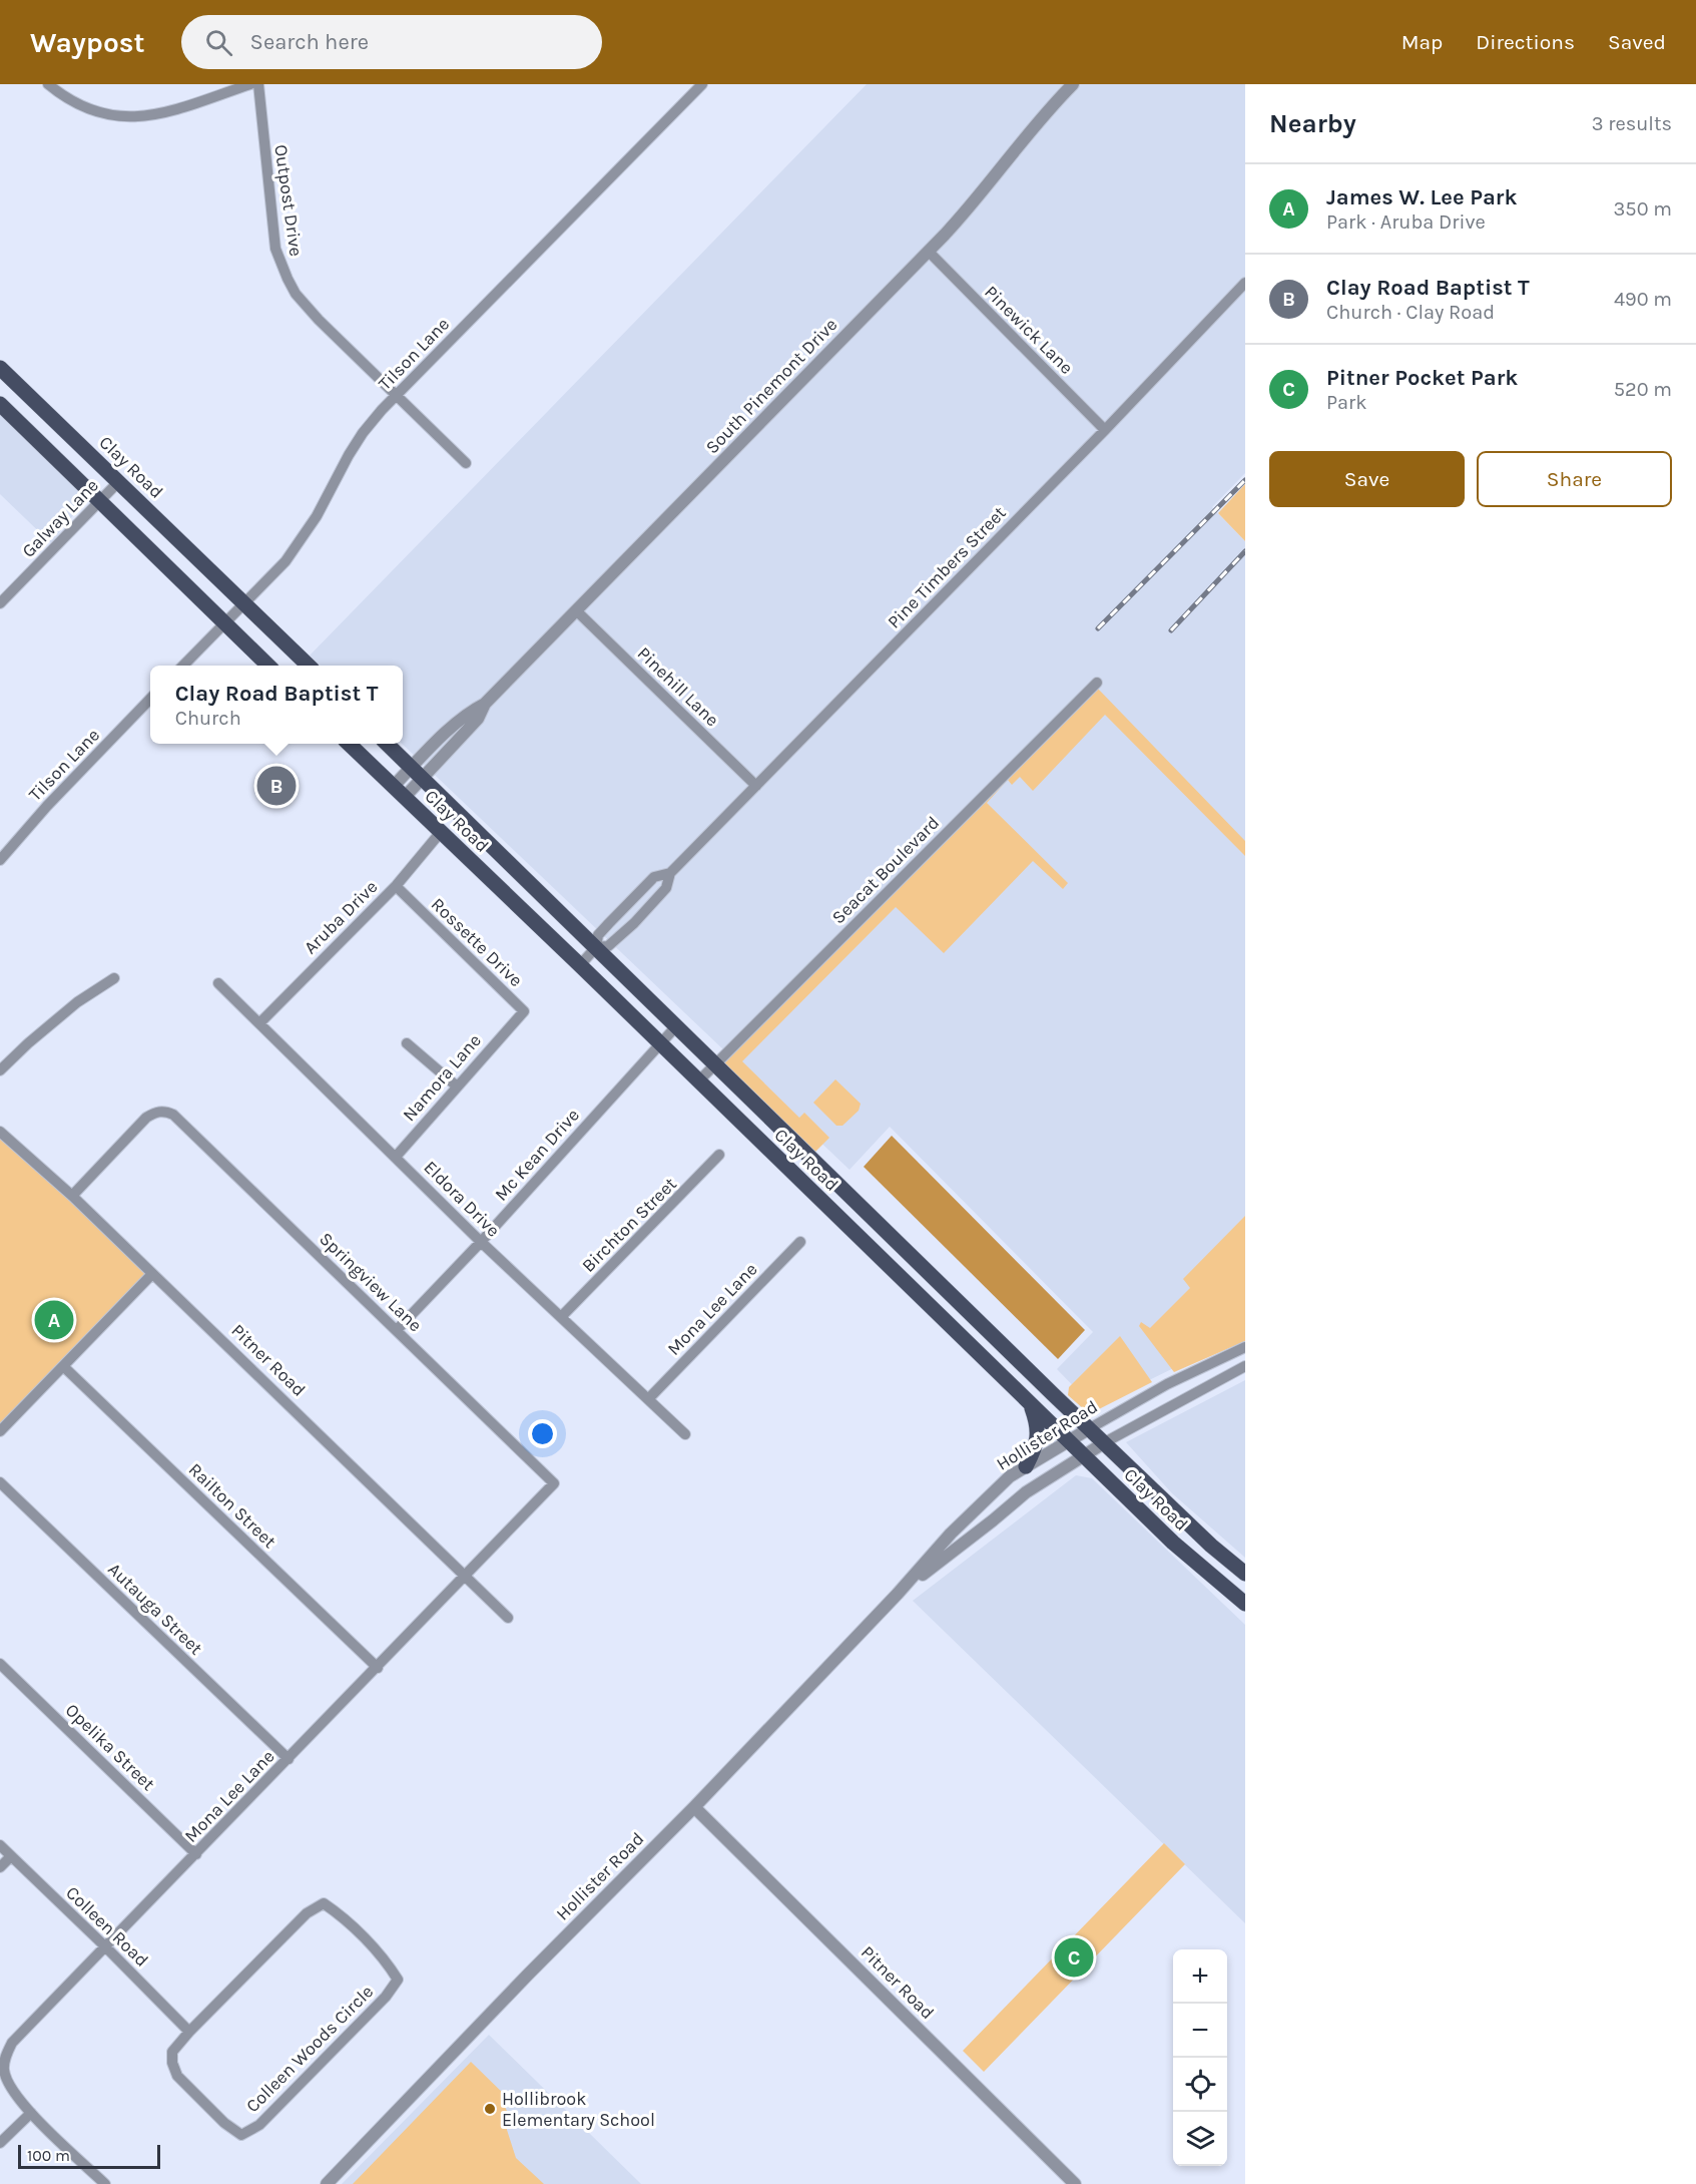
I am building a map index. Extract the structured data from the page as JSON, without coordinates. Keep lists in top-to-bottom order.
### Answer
{
  "streets": {
    "main road": ["Clay Road"],
    "street": [
      "Outpost Drive",
      "Pinewick Lane",
      "Tilson Lane",
      "South Pinemont Drive",
      "Galway Lane",
      "Pine Timbers Street",
      "Pinehill Lane",
      "Seacat Boulevard",
      "Aruba Drive",
      "Rossette Drive",
      "Namora Lane",
      "Mc Kean Drive",
      "Eldora Drive",
      "Birchton Street",
      "Springview Lane",
      "Mona Lee Lane",
      "Pitner Road",
      "Hollister Road",
      "Railton Street",
      "Autauga Street",
      "Opelika Street",
      "Colleen Road",
      "Colleen Woods Circle"
    ]
  },
  "crossings": [
    ["Outpost Drive", "Tilson Lane"],
    ["Pinewick Lane", "South Pinemont Drive"],
    ["Pinewick Lane", "Pine Timbers Street"],
    ["Tilson Lane", "Clay Road"],
    ["South Pinemont Drive", "Clay Road"],
    ["South Pinemont Drive", "Pinehill Lane"],
    ["Clay Road", "Galway Lane"],
    ["Clay Road", "Pine Timbers Street"],
    ["Clay Road", "Seacat Boulevard"],
    ["Clay Road", "Aruba Drive"],
    ["Clay Road", "Mc Kean Drive"],
    ["Clay Road", "Hollister Road"],
    ["Pine Timbers Street", "Pinehill Lane"],
    ["Aruba Drive", "Rossette Drive"],
    ["Aruba Drive", "Eldora Drive"],
    ["Rossette Drive", "Namora Lane"],
    ["Namora Lane", "Eldora Drive"],
    ["Mc Kean Drive", "Eldora Drive"],
    ["Mc Kean Drive", "Springview Lane"],
    ["Eldora Drive", "Birchton Street"],
    ["Eldora Drive", "Mona Lee Lane"],
    ["Springview Lane", "Mona Lee Lane"],
    ["Springview Lane", "Pitner Road"],
    ["Mona Lee Lane", "Pitner Road"],
    ["Mona Lee Lane", "Railton Street"],
    ["Mona Lee Lane", "Autauga Street"],
    ["Mona Lee Lane", "Opelika Street"],
    ["Mona Lee Lane", "Colleen Road"],
    ["Pitner Road", "Hollister Road"],
    ["Colleen Road", "Colleen Woods Circle"]
  ],
  "places": ["Hollibrook Elementary School"],
  "scale_bar": "100 m",
  "page": {
    "header": "Waypost",
    "search": "Search here",
    "nav": ["Map", "Directions", "Saved"],
    "heading": ["Nearby", "3 results"],
    "list": [
      {
        "mark": "A",
        "name": "James W. Lee Park",
        "note": "Park · Aruba Drive",
        "value": "350 m"
      },
      {
        "mark": "B",
        "name": "Clay Road Baptist T",
        "note": "Church · Clay Road",
        "value": "490 m"
      },
      {
        "mark": "C",
        "name": "Pitner Pocket Park",
        "note": "Park",
        "value": "520 m"
      }
    ],
    "buttons": ["Save", "Share"],
    "popup": ["Clay Road Baptist T", "Church"],
    "pins": ["B", "A", "C"],
    "map_buttons": ["+", "−"],
    "scale": "100 m"
  }
}
